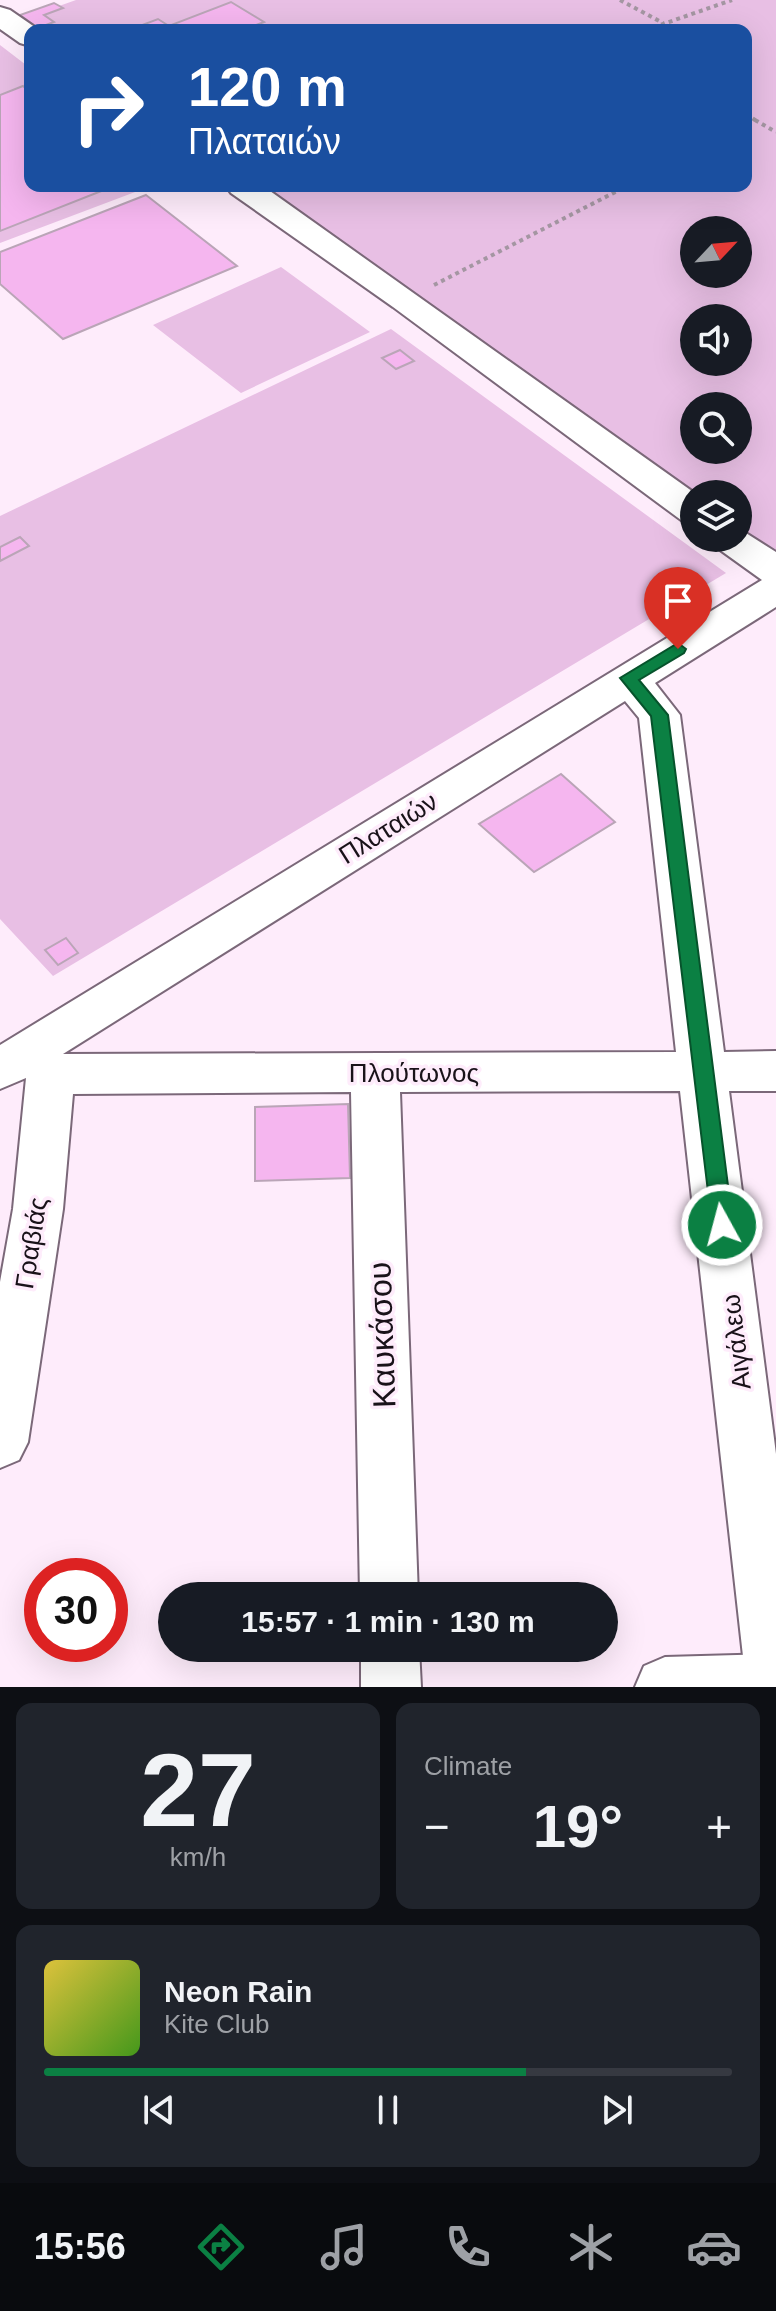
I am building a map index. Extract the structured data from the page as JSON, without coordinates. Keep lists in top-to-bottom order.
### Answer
{
  "streets": {
    "street": [
      "Πλαταιών",
      "Πλούτωνος",
      "Γραβιάς",
      "Καυκάσου",
      "Αιγάλεω"
    ]
  },
  "crossings": [
    ["Πλαταιών", "Πλούτωνος"],
    ["Πλαταιών", "Γραβιάς"],
    ["Πλαταιών", "Αιγάλεω"],
    ["Πλούτωνος", "Γραβιάς"],
    ["Πλούτωνος", "Καυκάσου"],
    ["Πλούτωνος", "Αιγάλεω"]
  ],
  "north": "top right",
  "page": {
    "turn": ["120 m", "Πλαταιών"],
    "limit": "30",
    "trip": "15:57 · 1 min · 130 m",
    "tile": [
      ["27", "km/h"],
      "Climate"
    ],
    "heat": ["−", "19°", "+"],
    "song": ["Neon Rain", "Kite Club"],
    "tabs": "15:56"
  }
}
